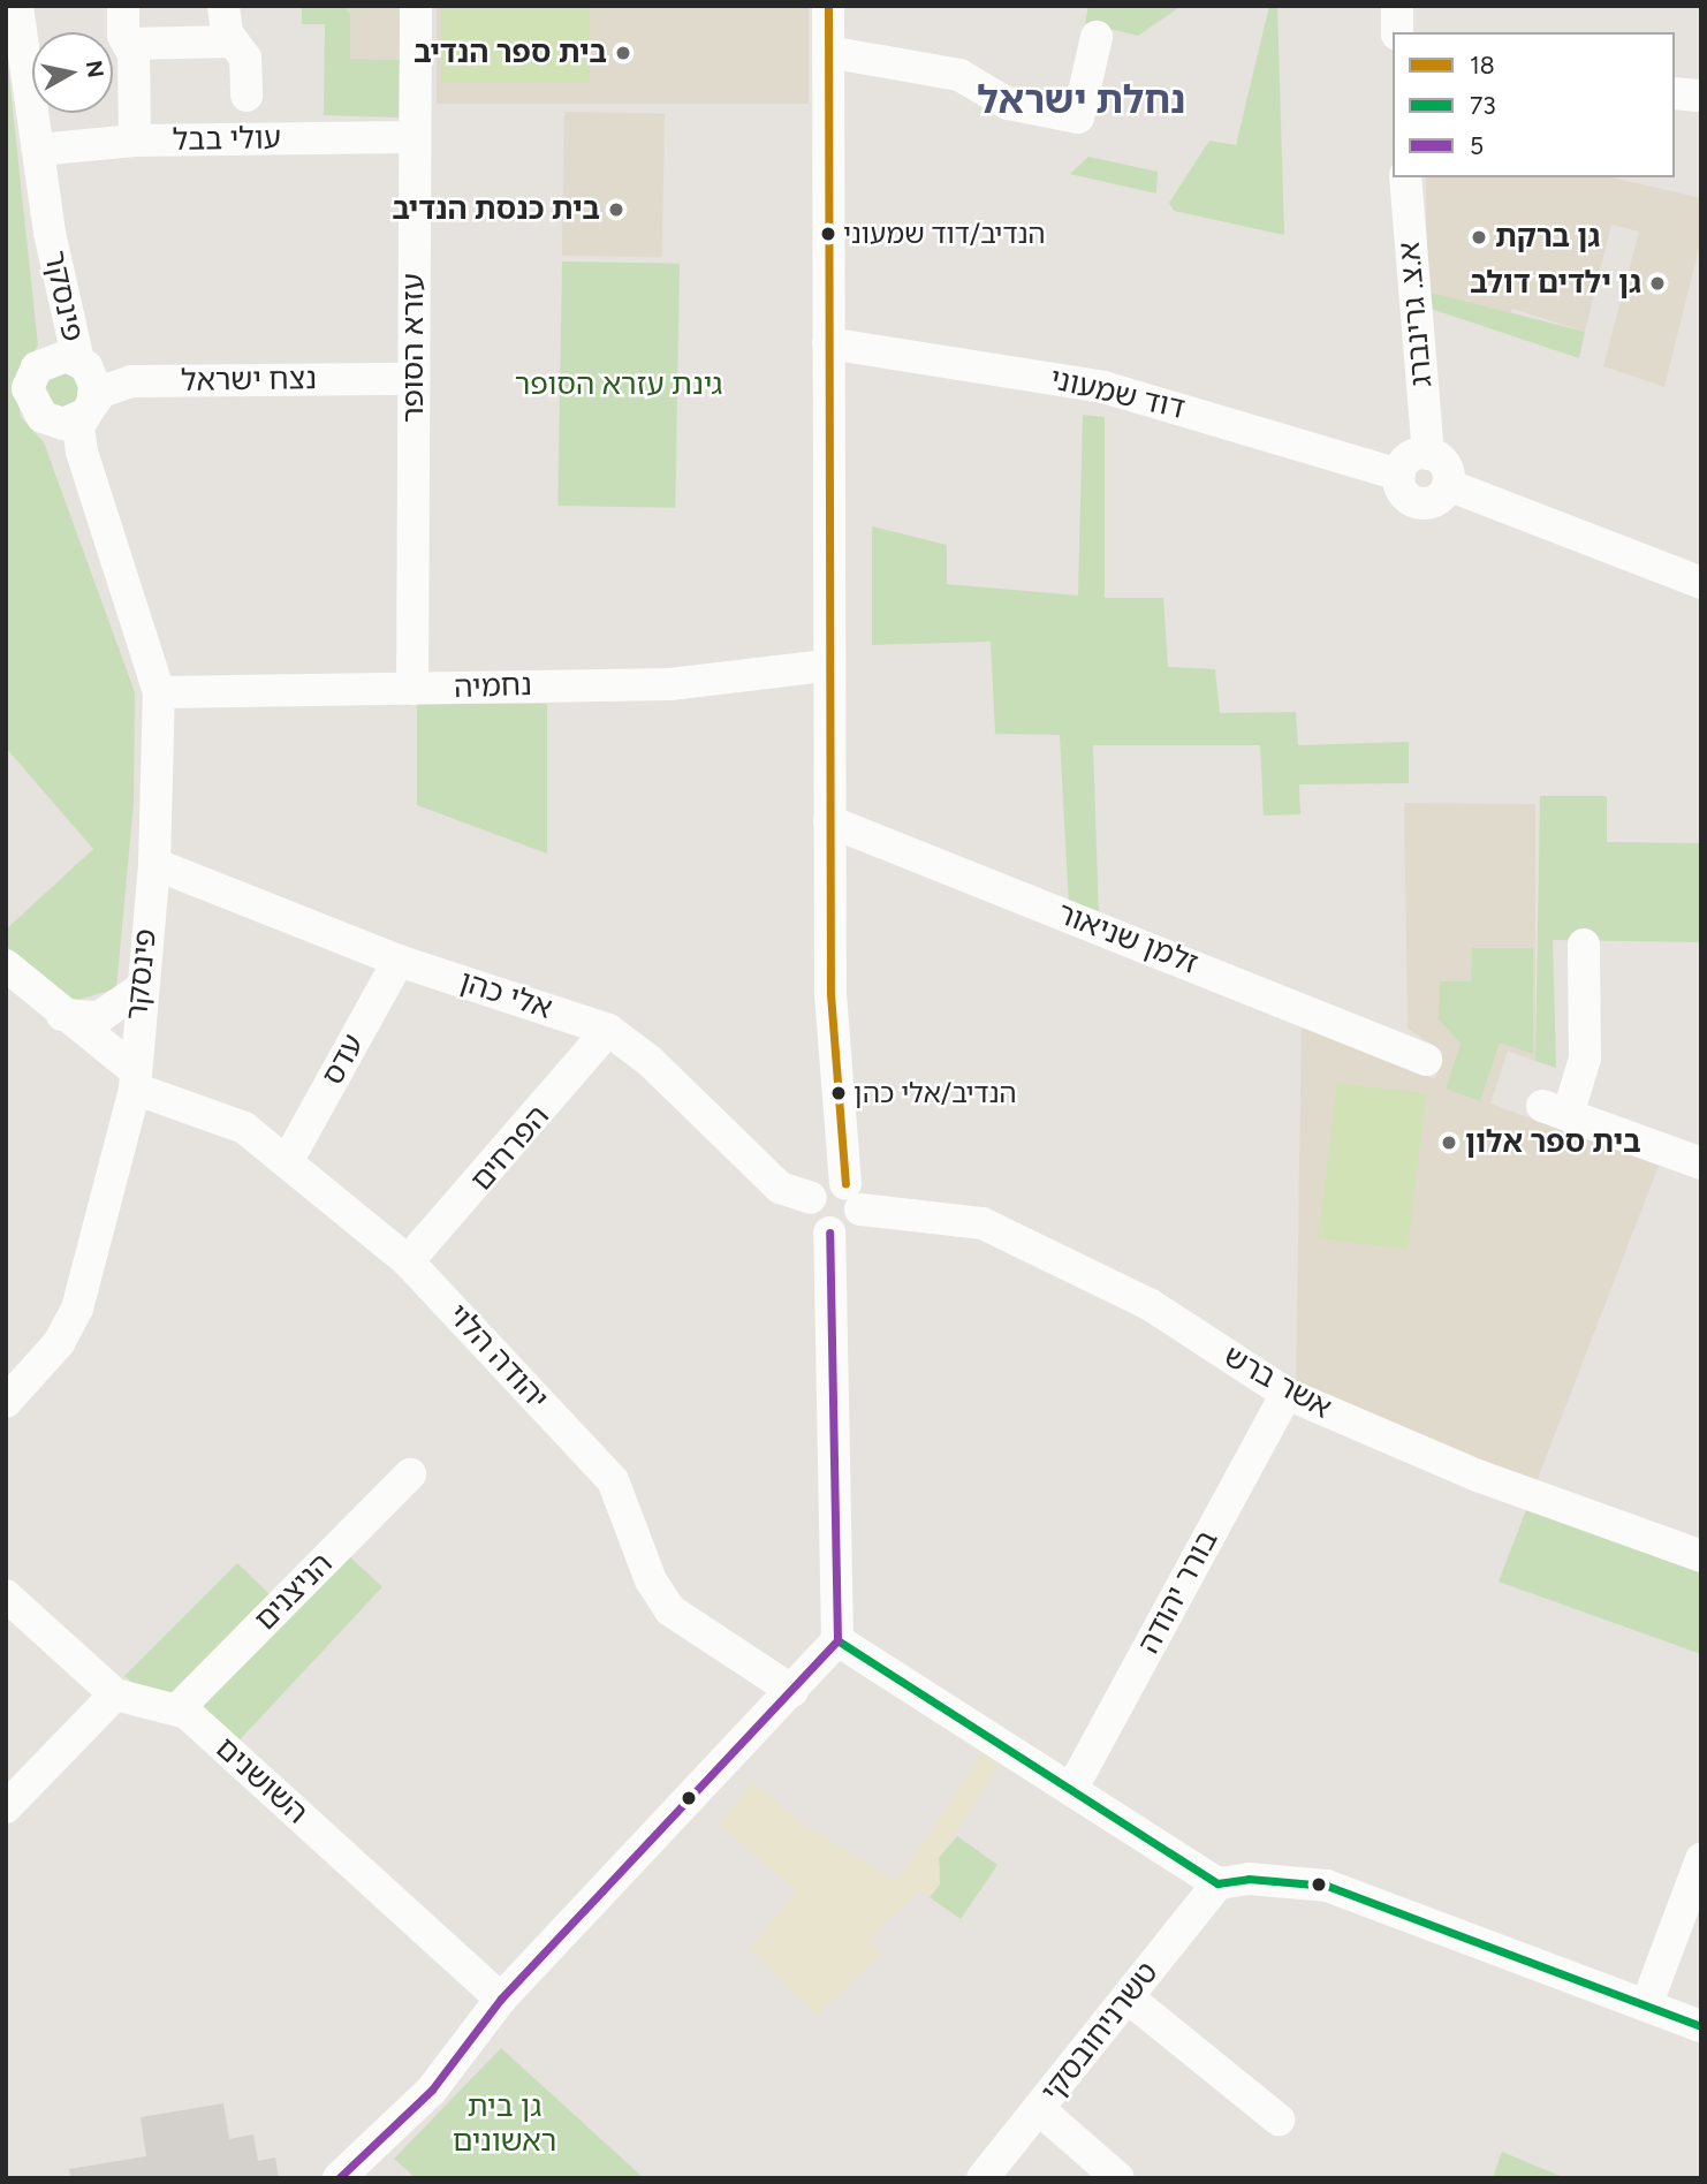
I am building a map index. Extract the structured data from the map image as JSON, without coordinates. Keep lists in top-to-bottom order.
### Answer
{
  "streets": {
    "street": [
      "עולי בבל",
      "פינסקר",
      "א.צ. גרינברג",
      "עזרא הסופר",
      "נצח ישראל",
      "דוד שמעוני",
      "נחמיה",
      "זלמן שניאור",
      "אלי כהן",
      "עדס",
      "הפרחים",
      "יהודה הלוי",
      "אשר ברש",
      "הניצנים",
      "בורר יהודה",
      "השושנים",
      "טשרניחובסקי"
    ]
  },
  "crossings": [
    ["עולי בבל", "פינסקר"],
    ["עולי בבל", "עזרא הסופר"],
    ["פינסקר", "נצח ישראל"],
    ["פינסקר", "נחמיה"],
    ["פינסקר", "אלי כהן"],
    ["פינסקר", "יהודה הלוי"],
    ["א.צ. גרינברג", "דוד שמעוני"],
    ["עזרא הסופר", "נצח ישראל"],
    ["עזרא הסופר", "נחמיה"],
    ["אלי כהן", "עדס"],
    ["אלי כהן", "הפרחים"],
    ["אלי כהן", "אשר ברש"],
    ["עדס", "יהודה הלוי"],
    ["הפרחים", "יהודה הלוי"],
    ["אשר ברש", "בורר יהודה"],
    ["הניצנים", "השושנים"]
  ],
  "districts": ["נחלת ישראל"],
  "parks": ["גינת עזרא הסופר", "גן בית ראשונים"],
  "places": [
    "בית ספר הנדיב",
    "בית כנסת הנדיב",
    "הנדיב/דוד שמעוני",
    "גן ברקת",
    "גן ילדים דולב",
    "הנדיב/אלי כהן",
    "בית ספר אלון"
  ],
  "lines": ["transit line 18", "transit line 5", "transit line 73"],
  "legend": ["18", "73", "5"],
  "north": "right"
}
